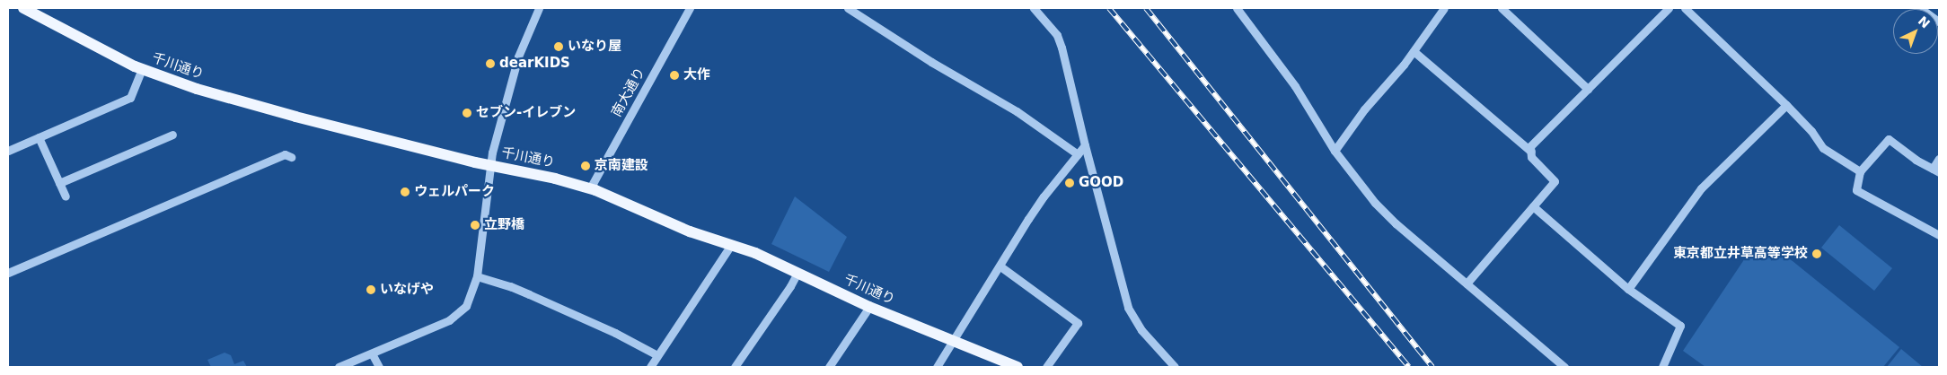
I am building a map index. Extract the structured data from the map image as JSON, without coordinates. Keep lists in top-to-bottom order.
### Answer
{
  "streets": {
    "main road": ["千川通り"],
    "street": ["南大通り"]
  },
  "crossings": [
    ["千川通り", "南大通り"]
  ],
  "places": [
    "いなり屋",
    "dearKIDS",
    "大作",
    "セブン-イレブン",
    "京南建設",
    "GOOD",
    "ウェルパーク",
    "立野橋",
    "東京都立井草高等学校",
    "いなげや"
  ],
  "north": "top right"
}
